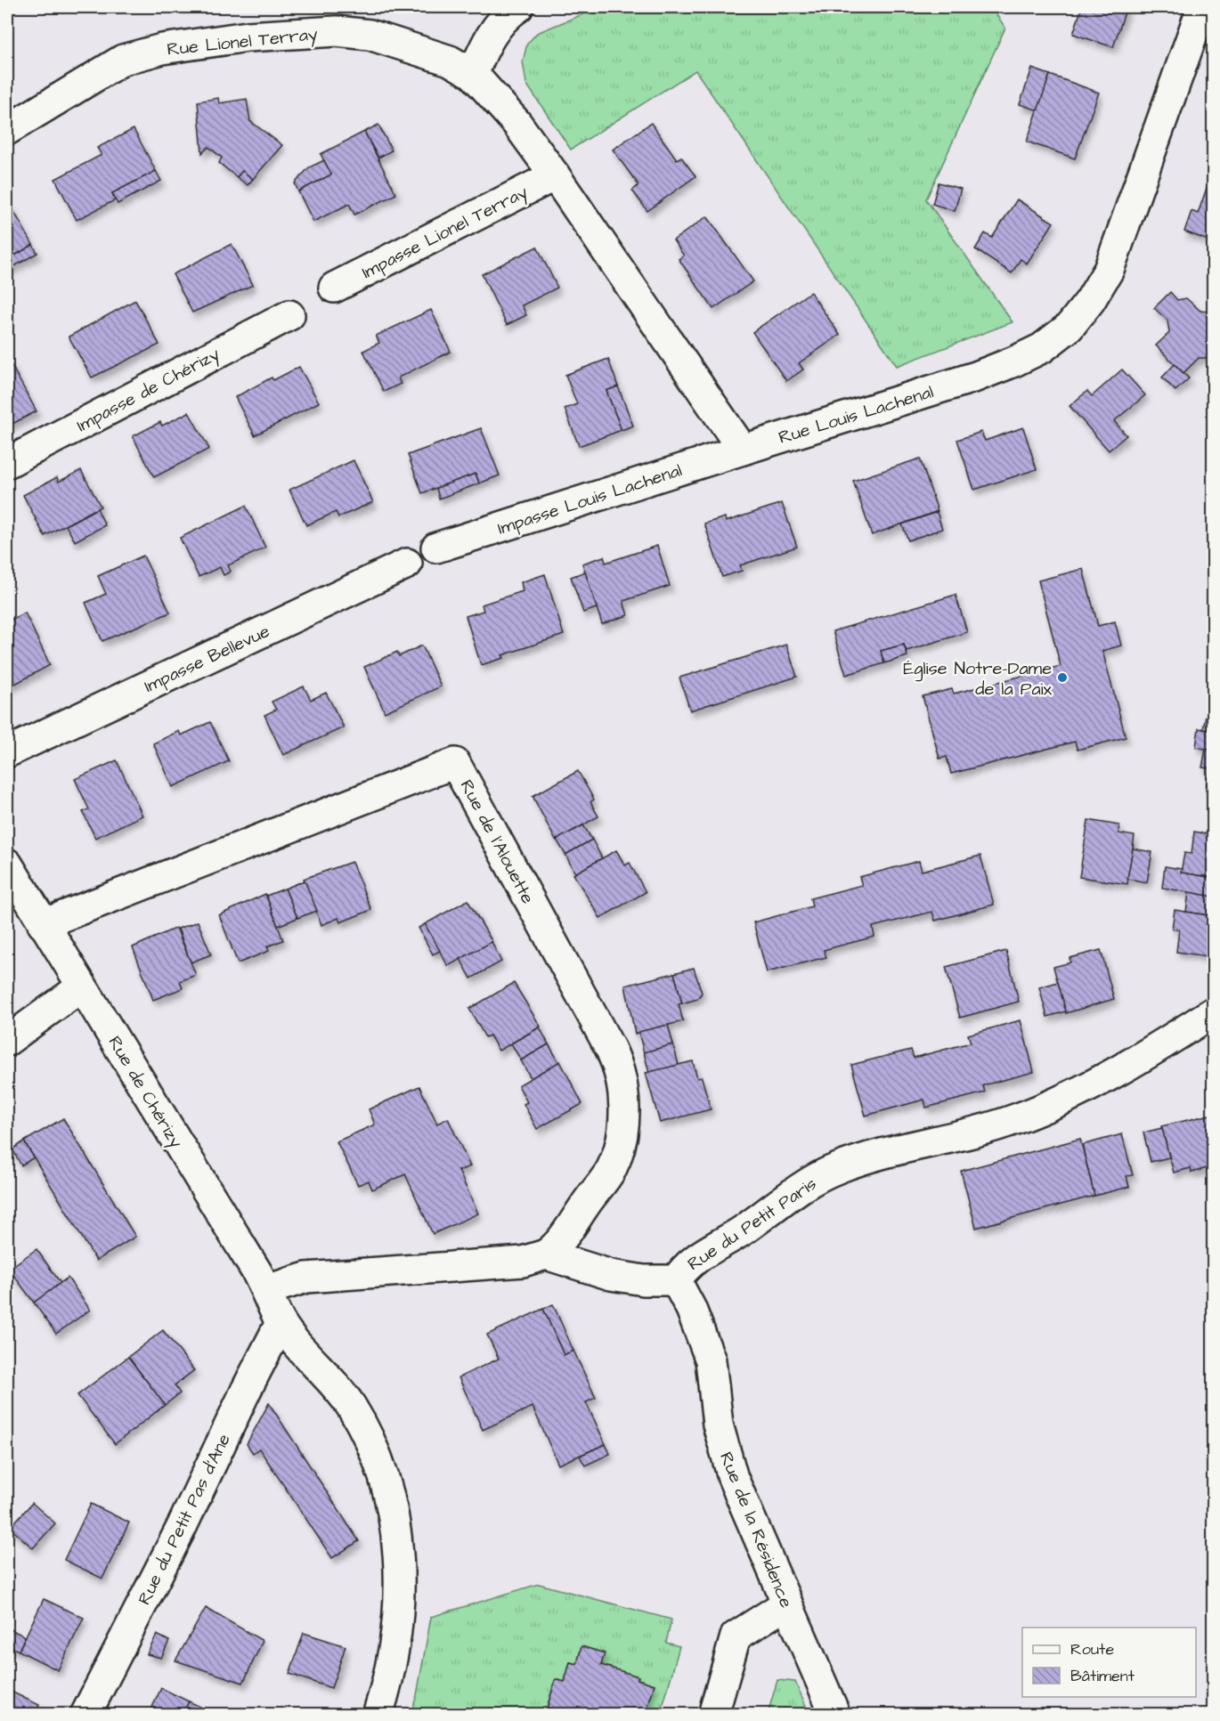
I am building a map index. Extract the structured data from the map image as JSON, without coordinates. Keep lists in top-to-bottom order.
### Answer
{
  "streets": {
    "street": [
      "Rue Lionel Terray",
      "Impasse Lionel Terray",
      "Impasse de Chérizy",
      "Rue Louis Lachenal",
      "Impasse Louis Lachenal",
      "Impasse Bellevue",
      "Rue de l'Alouette",
      "Rue de Chérizy",
      "Rue du Petit Paris",
      "Rue du Petit Pas d'Ane",
      "Rue de la Résidence"
    ]
  },
  "crossings": [
    ["Rue Louis Lachenal", "Impasse Louis Lachenal"],
    ["Rue de l'Alouette", "Rue de Chérizy"],
    ["Rue de l'Alouette", "Rue du Petit Paris"],
    ["Rue de Chérizy", "Rue du Petit Pas d'Ane"],
    ["Rue du Petit Paris", "Rue de la Résidence"]
  ],
  "places": ["Église Notre-Dame de la Paix"],
  "legend": ["Route", "Bâtiment"]
}
